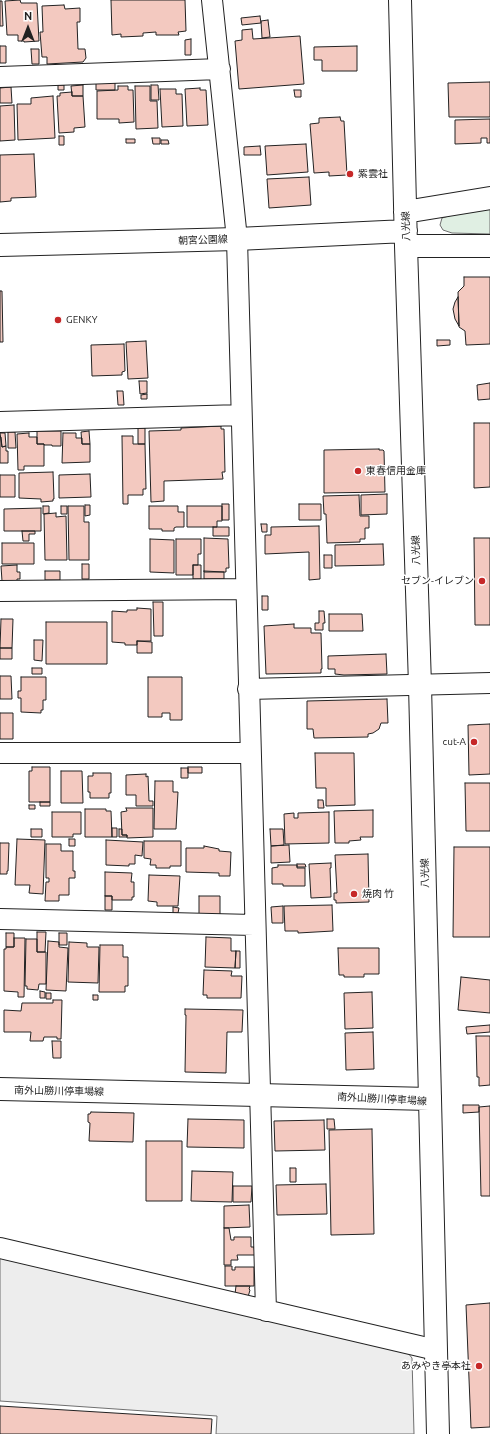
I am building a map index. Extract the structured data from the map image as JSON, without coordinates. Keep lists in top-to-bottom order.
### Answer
{
  "streets": {
    "street": ["八光線", "朝宮公園線", "南外山勝川停車場線"]
  },
  "crossings": [
    ["八光線", "朝宮公園線"],
    ["八光線", "南外山勝川停車場線"]
  ],
  "places": [
    "紫雲社",
    "GENKY",
    "東春信用金庫",
    "セブン-イレブン",
    "cut-A",
    "焼肉 竹",
    "あみやき亭本社"
  ],
  "north": "top"
}
